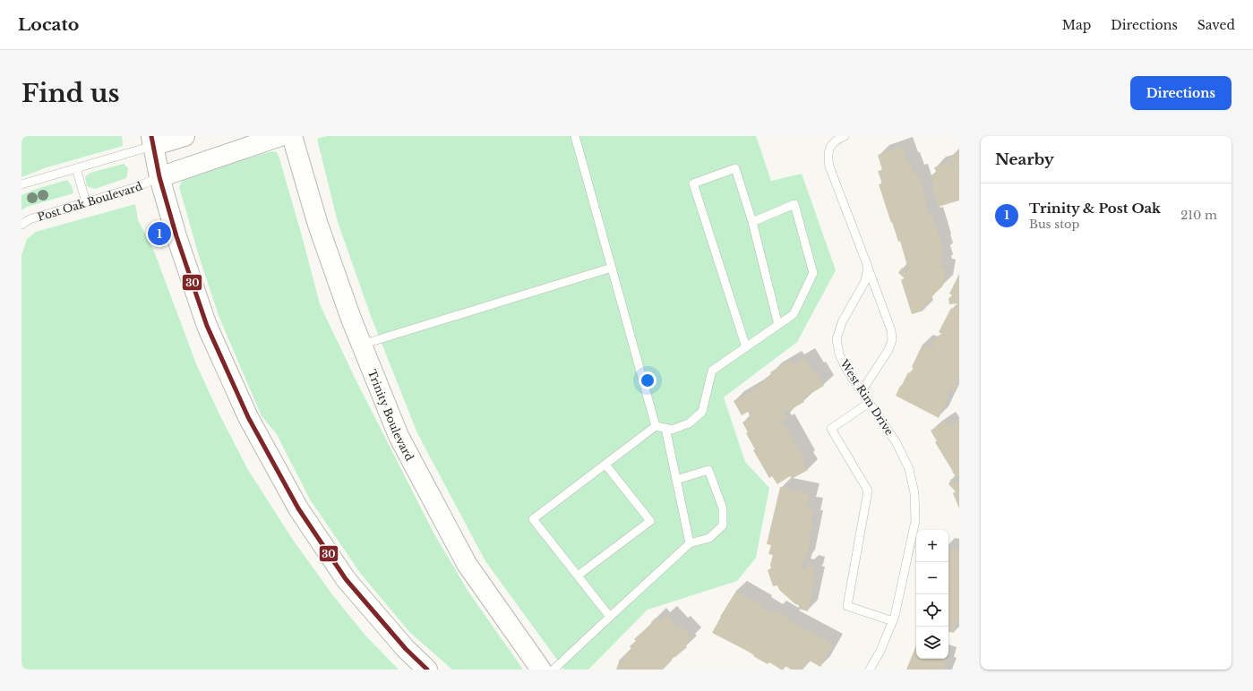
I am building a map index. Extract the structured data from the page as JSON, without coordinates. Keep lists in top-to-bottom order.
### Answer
{
  "streets": {
    "main road": ["Post Oak Boulevard", "Trinity Boulevard"],
    "lane": ["West Rim Drive"]
  },
  "lines": ["transit line 30"],
  "page": {
    "header": "Locato",
    "nav": ["Map", "Directions", "Saved"],
    "buttons": "Directions",
    "title": "Find us",
    "heading": "Nearby",
    "list": [
      {
        "mark": "1",
        "name": "Trinity & Post Oak",
        "note": "Bus stop",
        "value": "210 m"
      }
    ],
    "pins": "1",
    "map_buttons": ["+", "−"]
  }
}
